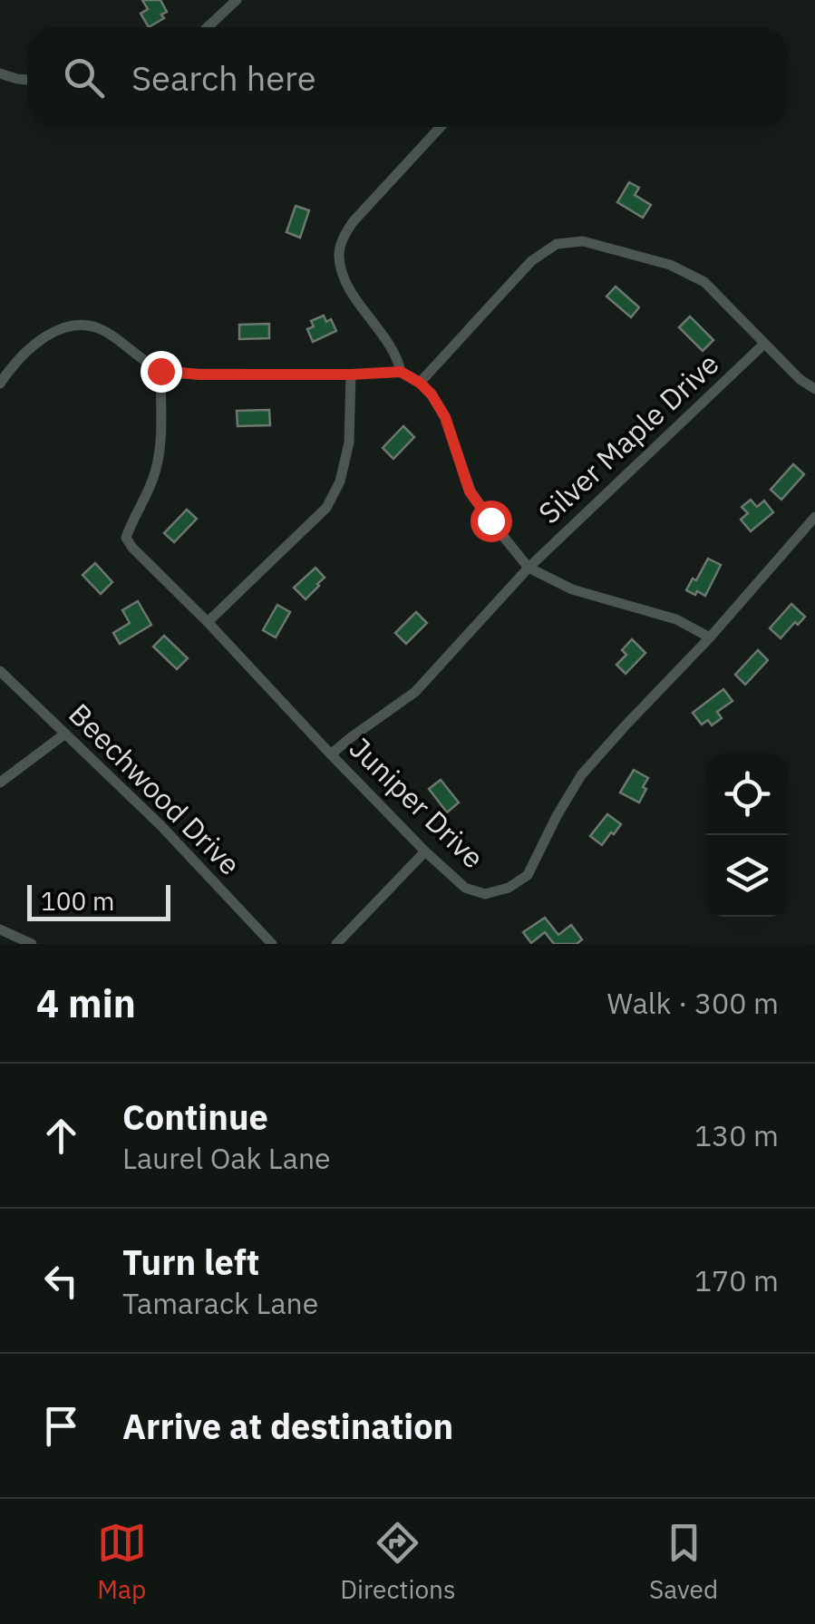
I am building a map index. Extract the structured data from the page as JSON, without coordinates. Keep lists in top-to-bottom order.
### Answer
{
  "streets": {
    "street": ["Silver Maple Drive", "Beechwood Drive", "Juniper Drive"]
  },
  "crossings": [
    ["Silver Maple Drive", "Juniper Drive"]
  ],
  "scale_bar": "100 m",
  "page": {
    "search": "Search here",
    "scale": "100 m",
    "heading": ["4 min", "Walk · 300 m"],
    "list": [
      ["Continue", "Laurel Oak Lane", "130 m"],
      ["Turn left", "Tamarack Lane", "170 m"],
      "Arrive at destination"
    ],
    "nav": ["Map", "Directions", "Saved"]
  }
}
